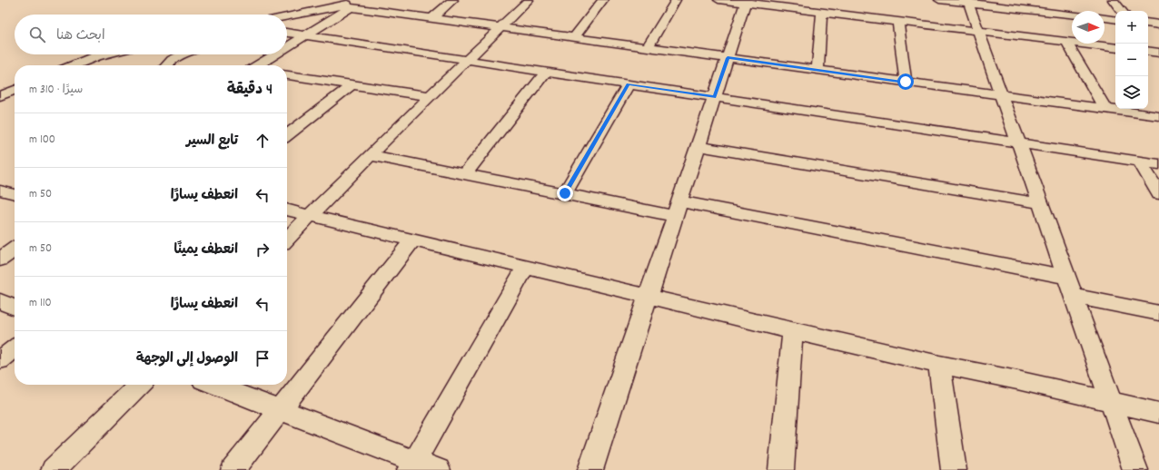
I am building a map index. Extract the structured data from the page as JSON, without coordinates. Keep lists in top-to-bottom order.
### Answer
{
  "north": "right",
  "page": {
    "map_buttons": ["+", "−"],
    "search": "ابحث هنا",
    "heading": ["4 دقيقة", "سيرًا · 310 m"],
    "list": [
      ["تابع السير", "100 m"],
      ["انعطف يسارًا", "50 m"],
      ["انعطف يمينًا", "50 m"],
      ["انعطف يسارًا", "110 m"],
      "الوصول إلى الوجهة"
    ]
  }
}
